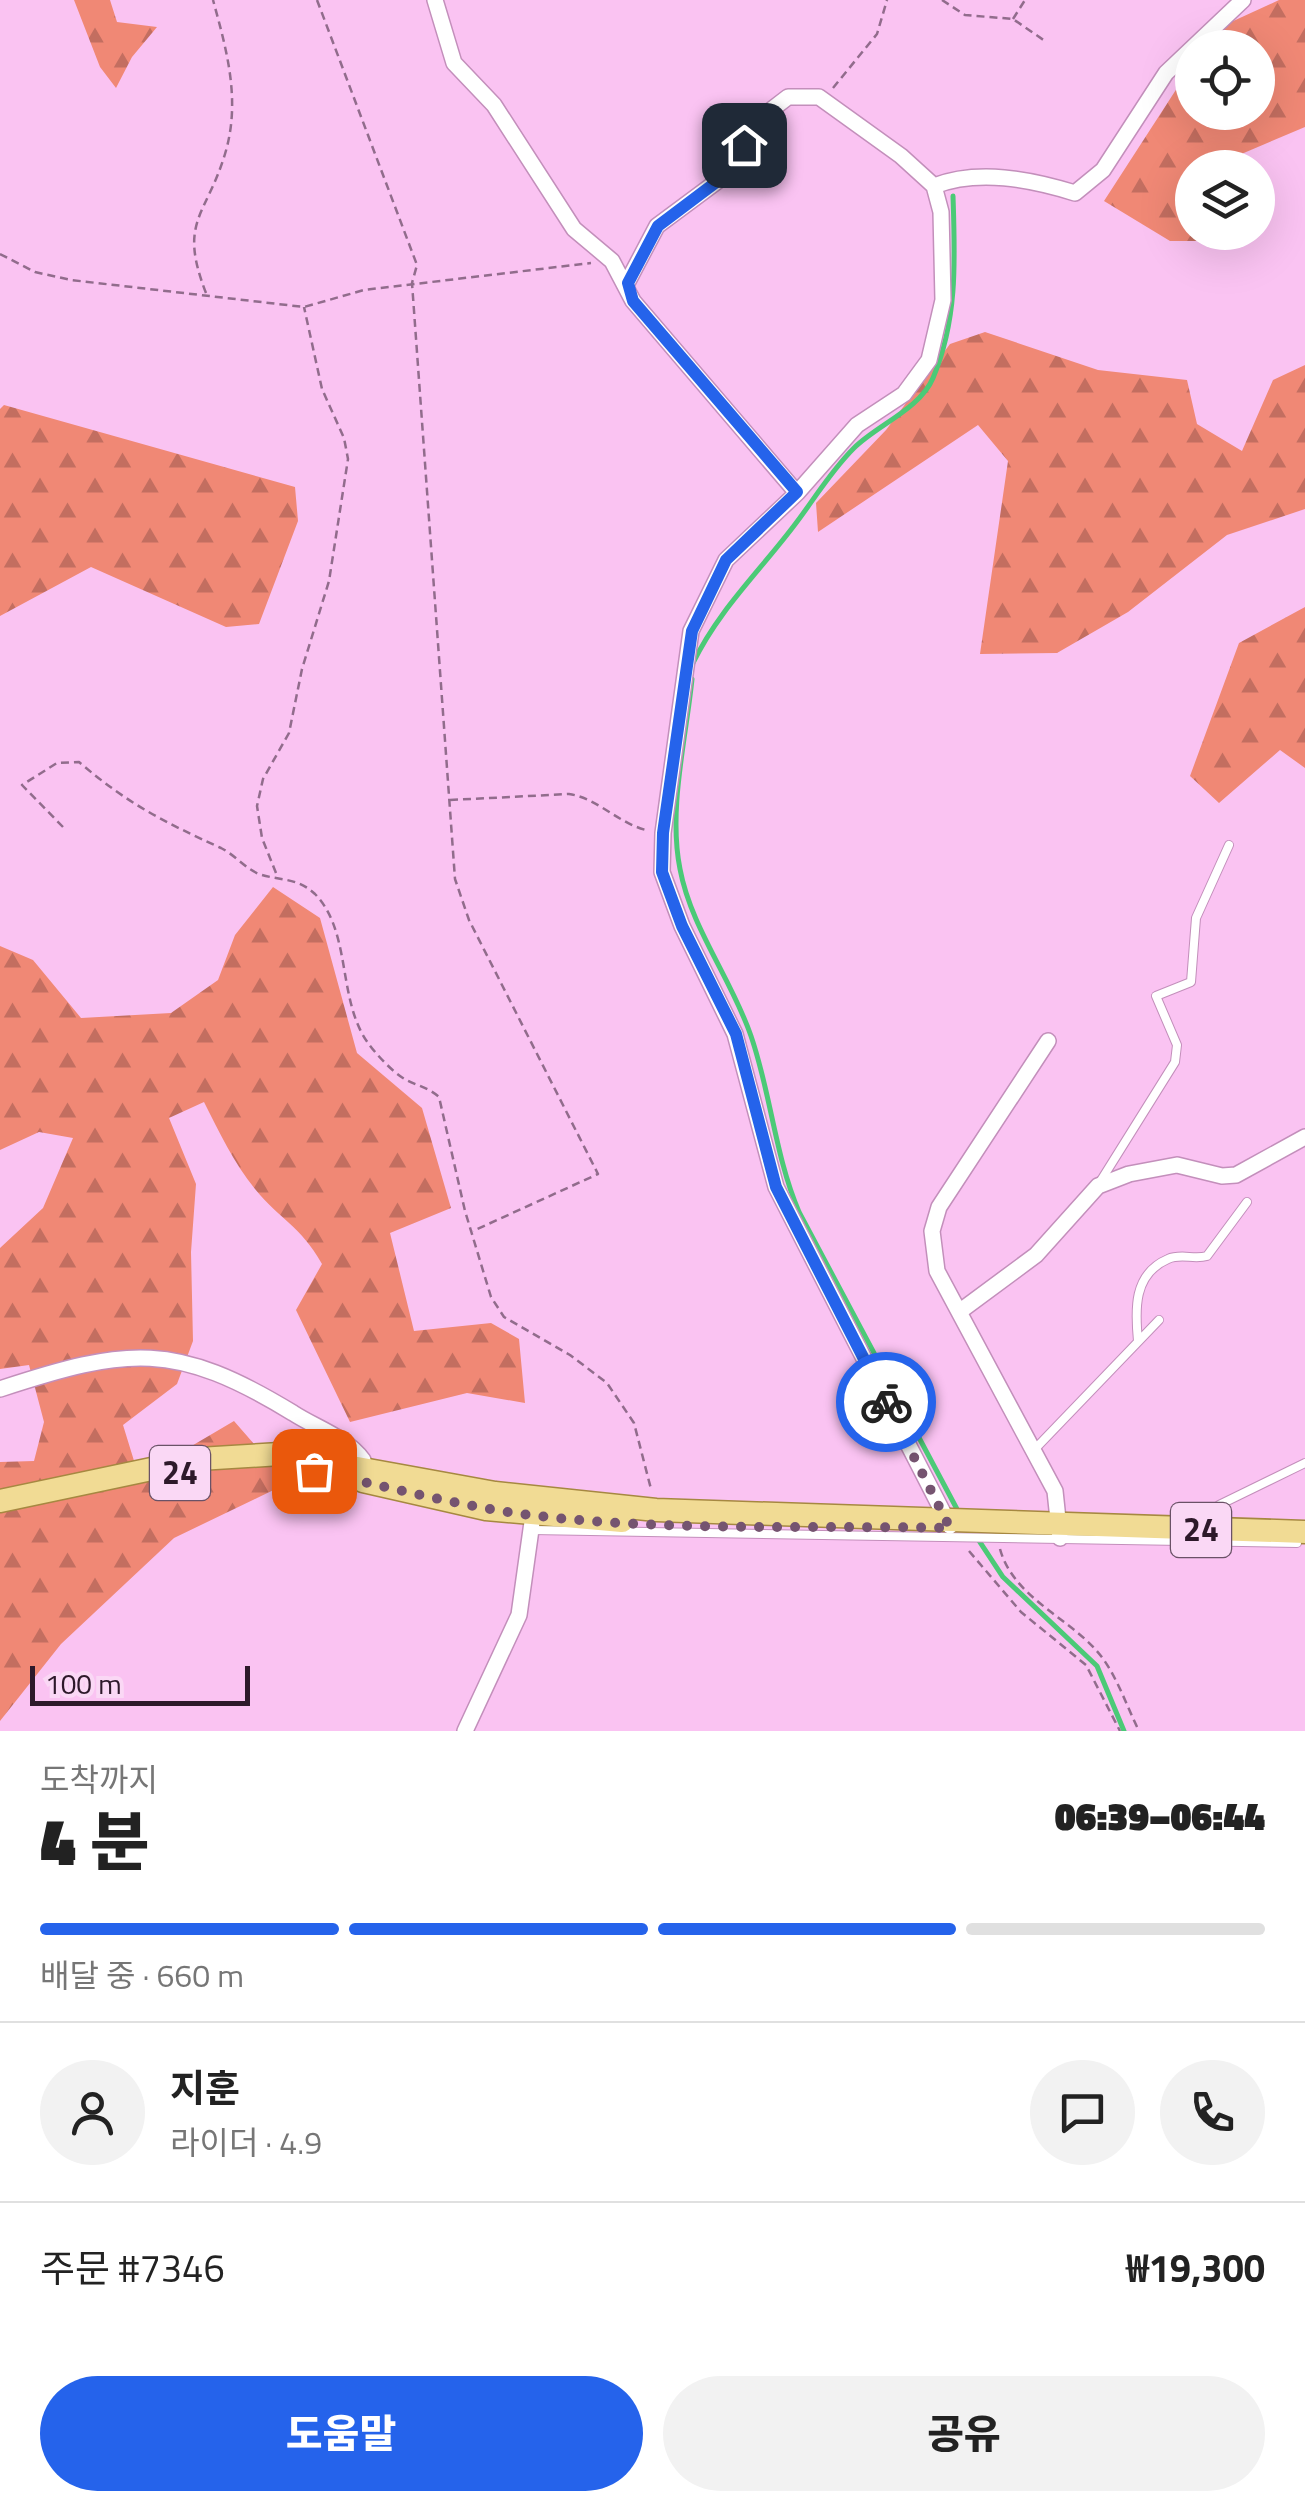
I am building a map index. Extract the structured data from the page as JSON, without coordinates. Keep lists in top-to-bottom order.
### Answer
{
  "streets": {
    "main road": ["24"]
  },
  "scale_bar": "100 m",
  "page": {
    "scale": "100 m",
    "heading": ["4 분", "도착까지", "06:39–06:44"],
    "panel": [
      "지훈",
      "라이더 · 4.9",
      "주문 #7346",
      "₩19,300"
    ],
    "bar": "배달 중 · 660 m",
    "buttons": ["도움말", "공유"]
  }
}
